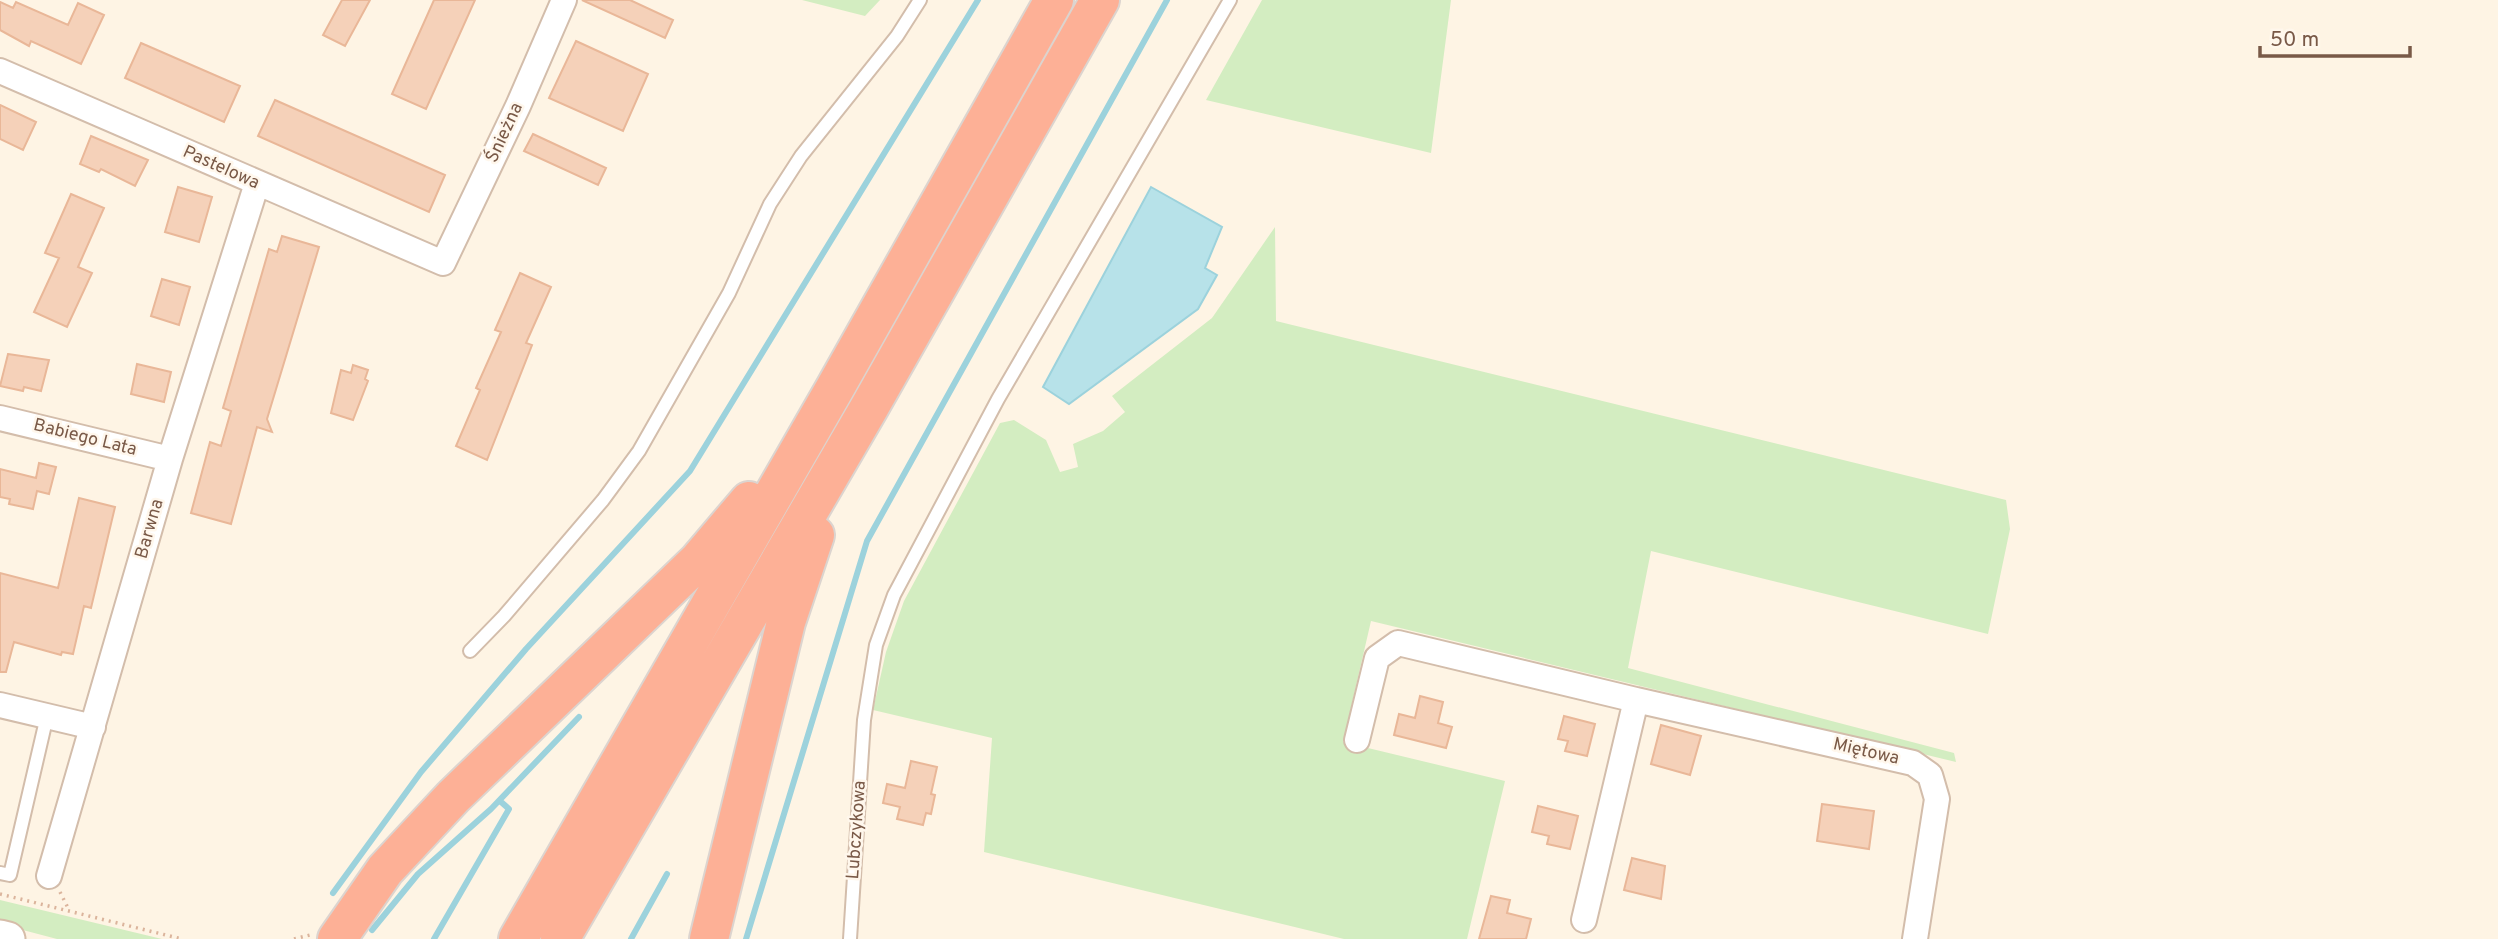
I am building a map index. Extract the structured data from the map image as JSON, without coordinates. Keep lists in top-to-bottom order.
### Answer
{
  "streets": {
    "street": [
      "Śnieżna",
      "Pastelowa",
      "Babiego Lata",
      "Barwna",
      "Miętowa"
    ],
    "lane": ["Lubczykowa"]
  },
  "crossings": [
    ["Śnieżna", "Pastelowa"],
    ["Pastelowa", "Barwna"],
    ["Babiego Lata", "Barwna"]
  ],
  "scale_bar": "50 m"
}
